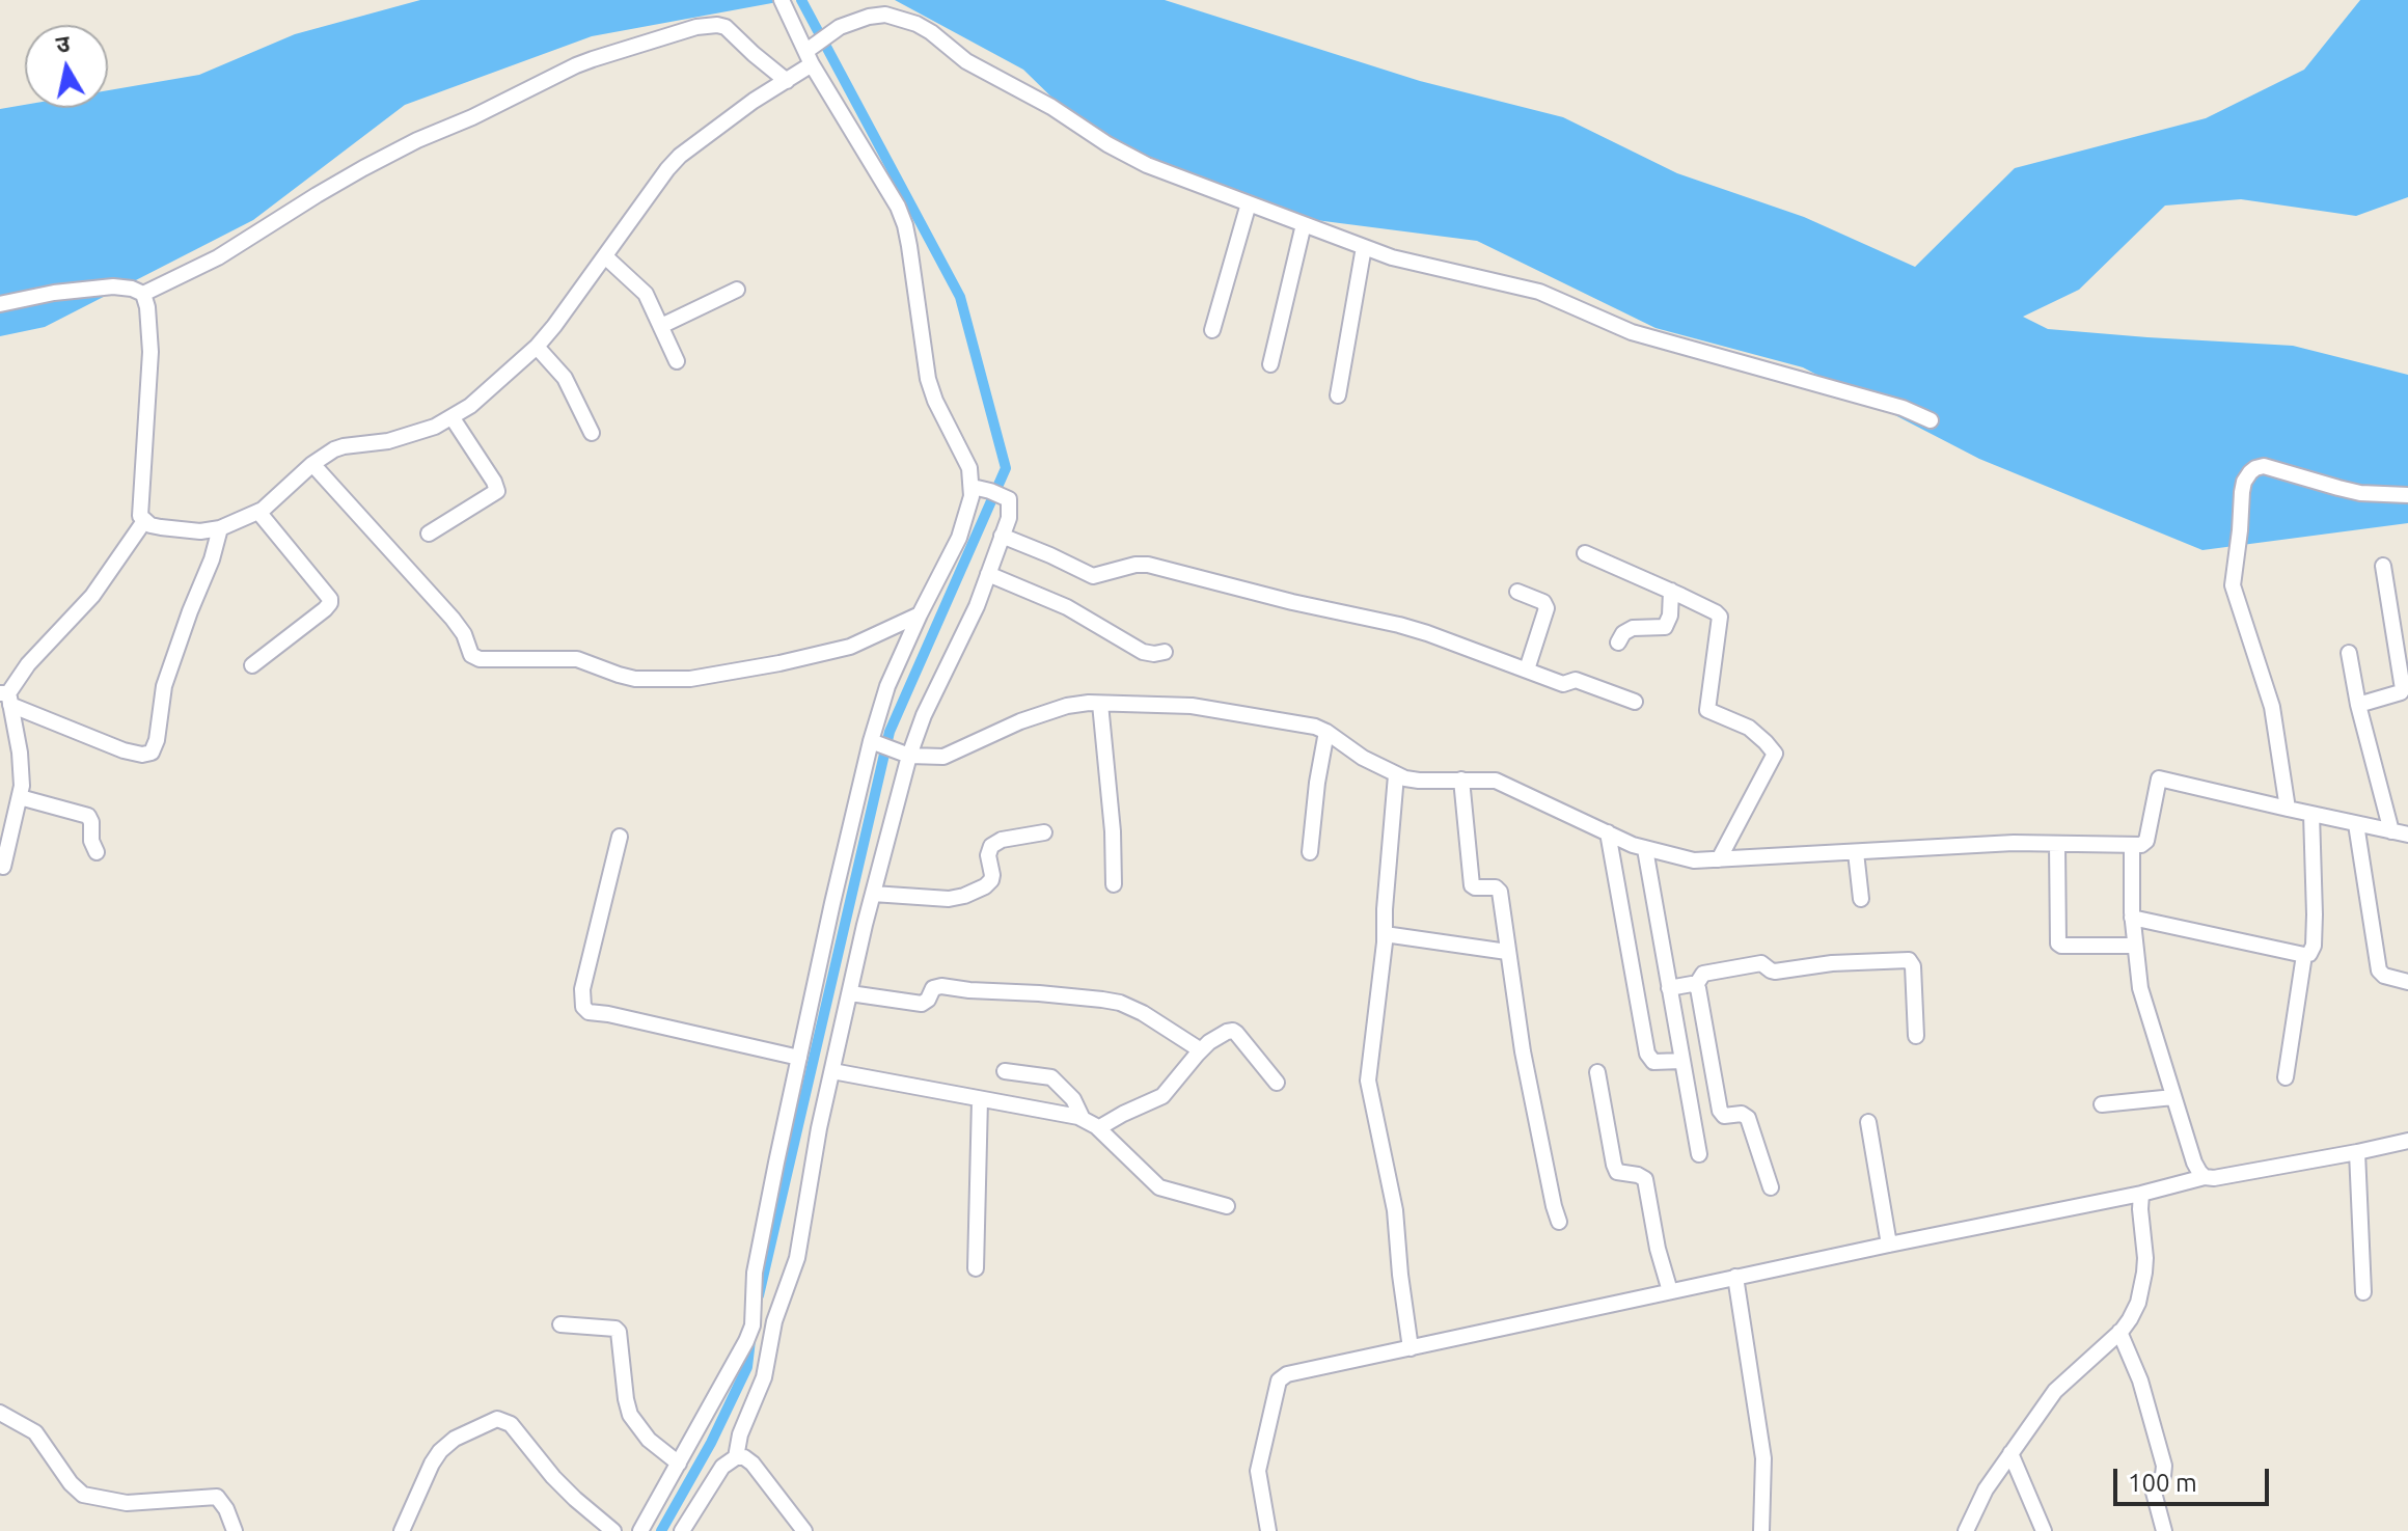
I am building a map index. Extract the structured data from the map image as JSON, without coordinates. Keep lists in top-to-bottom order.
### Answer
{
  "scale_bar": "100 m",
  "north": "top"
}
